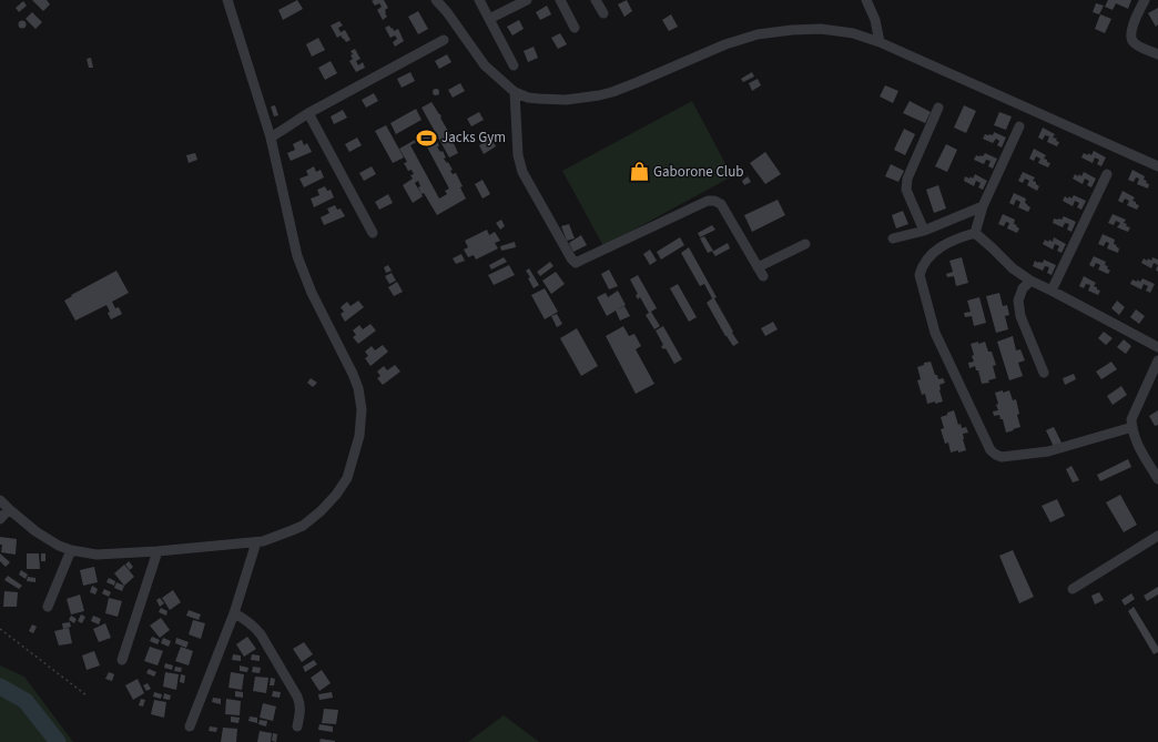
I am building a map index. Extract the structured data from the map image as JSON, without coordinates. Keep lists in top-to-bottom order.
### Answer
{
  "places": {
    "sports": ["Jacks Gym"],
    "shop": ["Gaborone Club"]
  }
}
